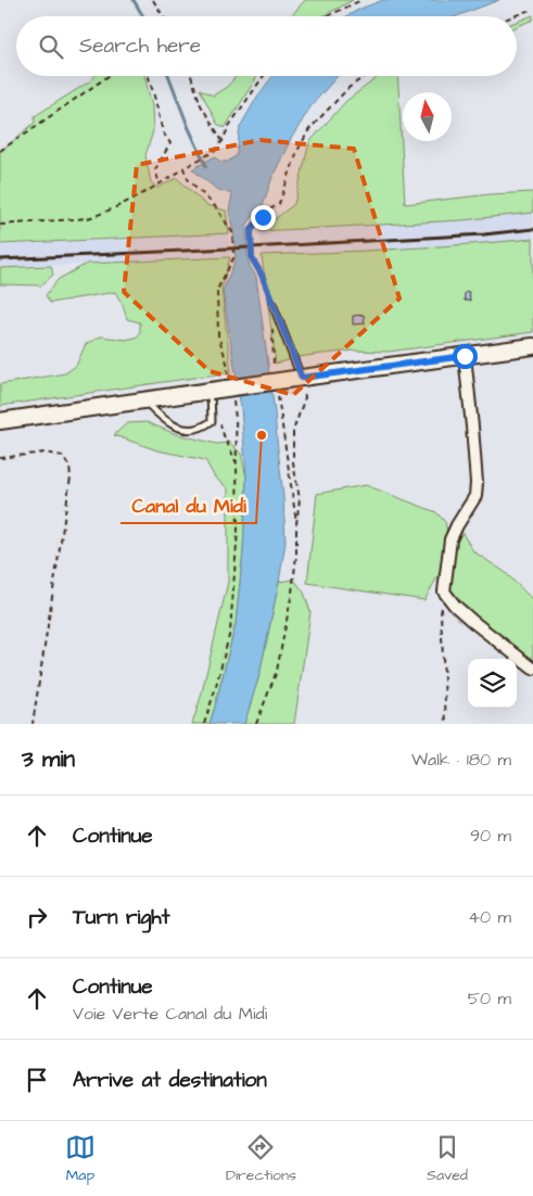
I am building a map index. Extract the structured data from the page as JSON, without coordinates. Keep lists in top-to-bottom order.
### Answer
{
  "places": ["Canal du Midi"],
  "north": "top",
  "page": {
    "search": "Search here",
    "heading": ["3 min", "Walk · 180 m"],
    "list": [
      ["Continue", "90 m"],
      ["Turn right", "40 m"],
      ["Continue", "Voie Verte Canal du Midi", "50 m"],
      "Arrive at destination"
    ],
    "nav": ["Map", "Directions", "Saved"]
  }
}
